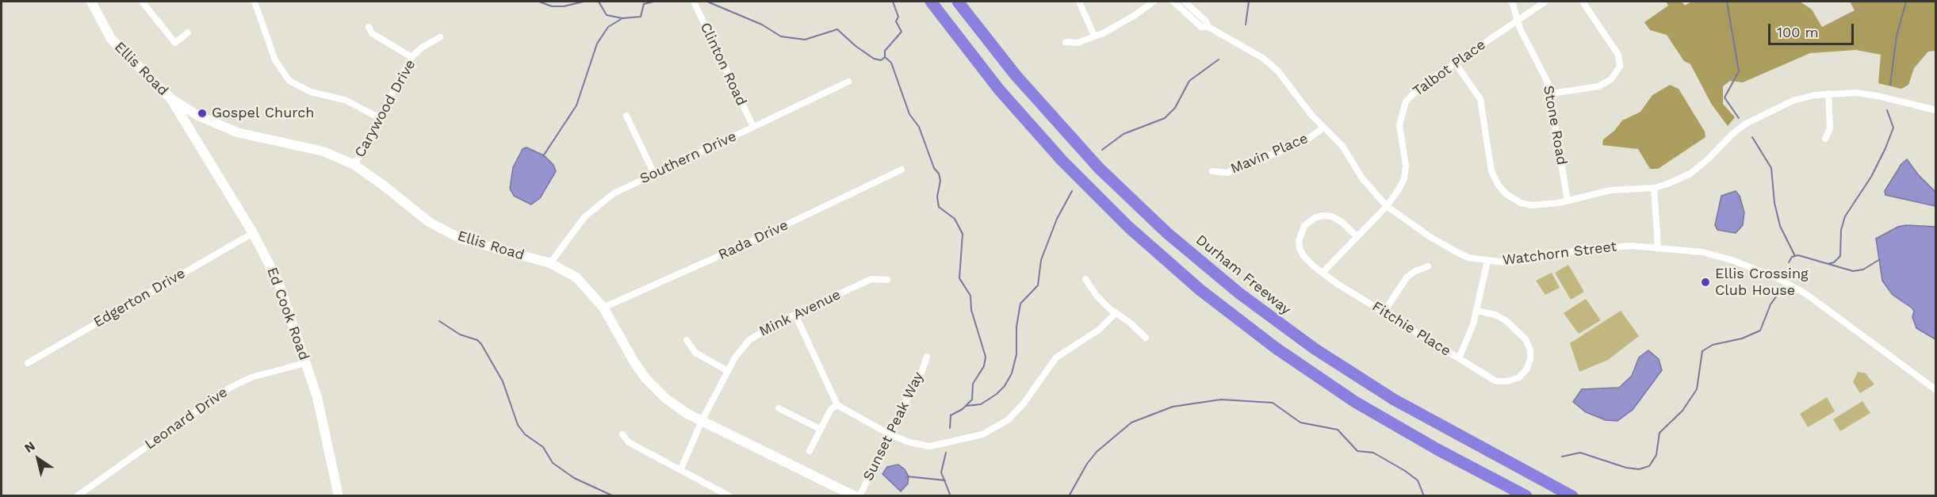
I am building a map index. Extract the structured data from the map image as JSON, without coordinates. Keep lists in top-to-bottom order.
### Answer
{
  "streets": {
    "highway": ["Durham Freeway"],
    "main road": ["Ellis Road", "Ed Cook Road"],
    "street": [
      "Clinton Road",
      "Talbot Place",
      "Carywood Drive",
      "Stone Road",
      "Mavin Place",
      "Southern Drive",
      "Rada Drive",
      "Watchorn Street",
      "Edgerton Drive",
      "Mink Avenue",
      "Fitchie Place",
      "Leonard Drive",
      "Sunset Peak Way"
    ]
  },
  "crossings": [
    ["Clinton Road", "Southern Drive"],
    ["Talbot Place", "Stone Road"],
    ["Talbot Place", "Watchorn Street"],
    ["Talbot Place", "Fitchie Place"],
    ["Ellis Road", "Carywood Drive"],
    ["Ellis Road", "Southern Drive"],
    ["Ellis Road", "Rada Drive"],
    ["Ellis Road", "Mink Avenue"],
    ["Ellis Road", "Ed Cook Road"],
    ["Mavin Place", "Watchorn Street"],
    ["Edgerton Drive", "Ed Cook Road"],
    ["Ed Cook Road", "Leonard Drive"]
  ],
  "places": ["Gospel Church", "Ellis Crossing Club House"],
  "scale_bar": "100 m",
  "north": "top left"
}
